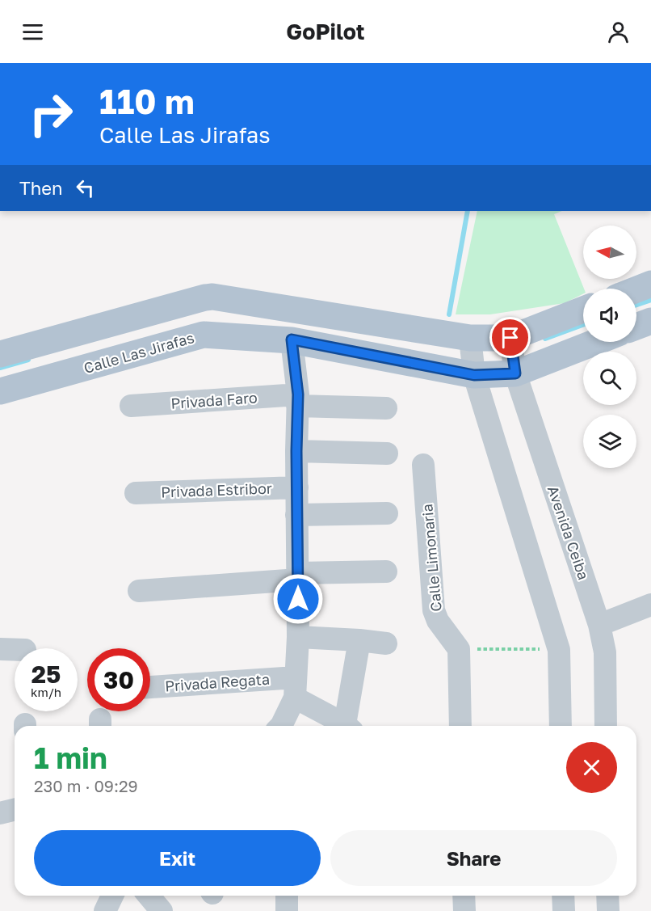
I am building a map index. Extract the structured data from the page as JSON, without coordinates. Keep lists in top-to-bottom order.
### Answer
{
  "streets": {
    "main road": ["Calle Las Jirafas"],
    "street": [
      "Privada Faro",
      "Privada Estribor",
      "Avenida Ceiba",
      "Calle Limonaria",
      "Privada Regata"
    ]
  },
  "crossings": [
    ["Calle Las Jirafas", "Avenida Ceiba"]
  ],
  "north": "left",
  "page": {
    "header": "GoPilot",
    "turn": ["110 m", "Calle Las Jirafas"],
    "then": "Then",
    "speed": "25 km/h",
    "limit": "30",
    "heading": ["1 min", "230 m · 09:29"],
    "buttons": ["Exit", "Share"]
  }
}
